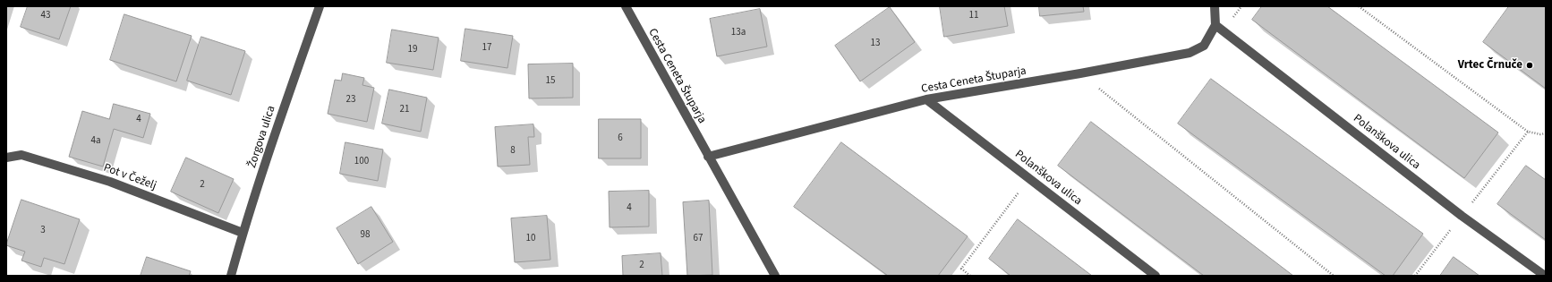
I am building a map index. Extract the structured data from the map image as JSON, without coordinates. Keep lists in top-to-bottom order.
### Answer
{
  "streets": {
    "street": [
      "Cesta Ceneta Štuparja",
      "Žorgova ulica",
      "Polanškova ulica",
      "Pot v Čeželj"
    ]
  },
  "crossings": [
    ["Cesta Ceneta Štuparja", "Polanškova ulica"],
    ["Žorgova ulica", "Pot v Čeželj"]
  ],
  "places": ["Vrtec Črnuče"],
  "house_numbers": [
    "43",
    "11",
    "13a",
    "13",
    "17",
    "19",
    "15",
    "23",
    "21",
    "4",
    "6",
    "4a",
    "8",
    "100",
    "2",
    "4",
    "3",
    "98",
    "10",
    "67",
    "2"
  ]
}
